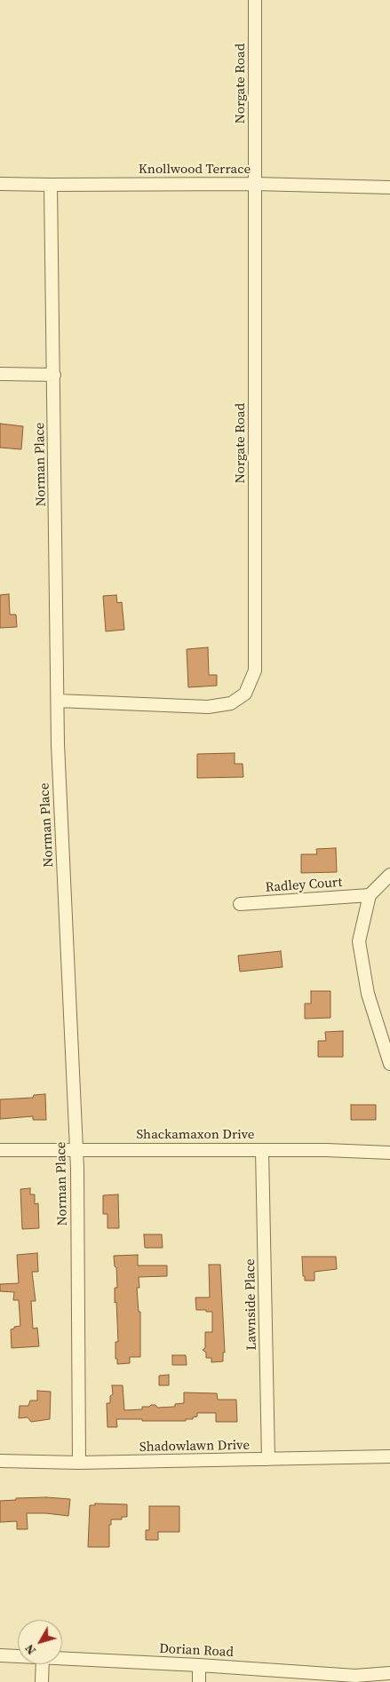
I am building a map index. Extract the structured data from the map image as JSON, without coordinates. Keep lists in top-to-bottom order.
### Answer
{
  "streets": {
    "street": [
      "Norgate Road",
      "Knollwood Terrace",
      "Norman Place",
      "Radley Court",
      "Shackamaxon Drive",
      "Lawnside Place",
      "Shadowlawn Drive",
      "Dorian Road"
    ]
  },
  "crossings": [
    ["Norgate Road", "Knollwood Terrace"],
    ["Norgate Road", "Norman Place"],
    ["Knollwood Terrace", "Norman Place"],
    ["Norman Place", "Shackamaxon Drive"],
    ["Norman Place", "Shadowlawn Drive"],
    ["Shackamaxon Drive", "Lawnside Place"],
    ["Lawnside Place", "Shadowlawn Drive"]
  ],
  "north": "bottom left"
}
